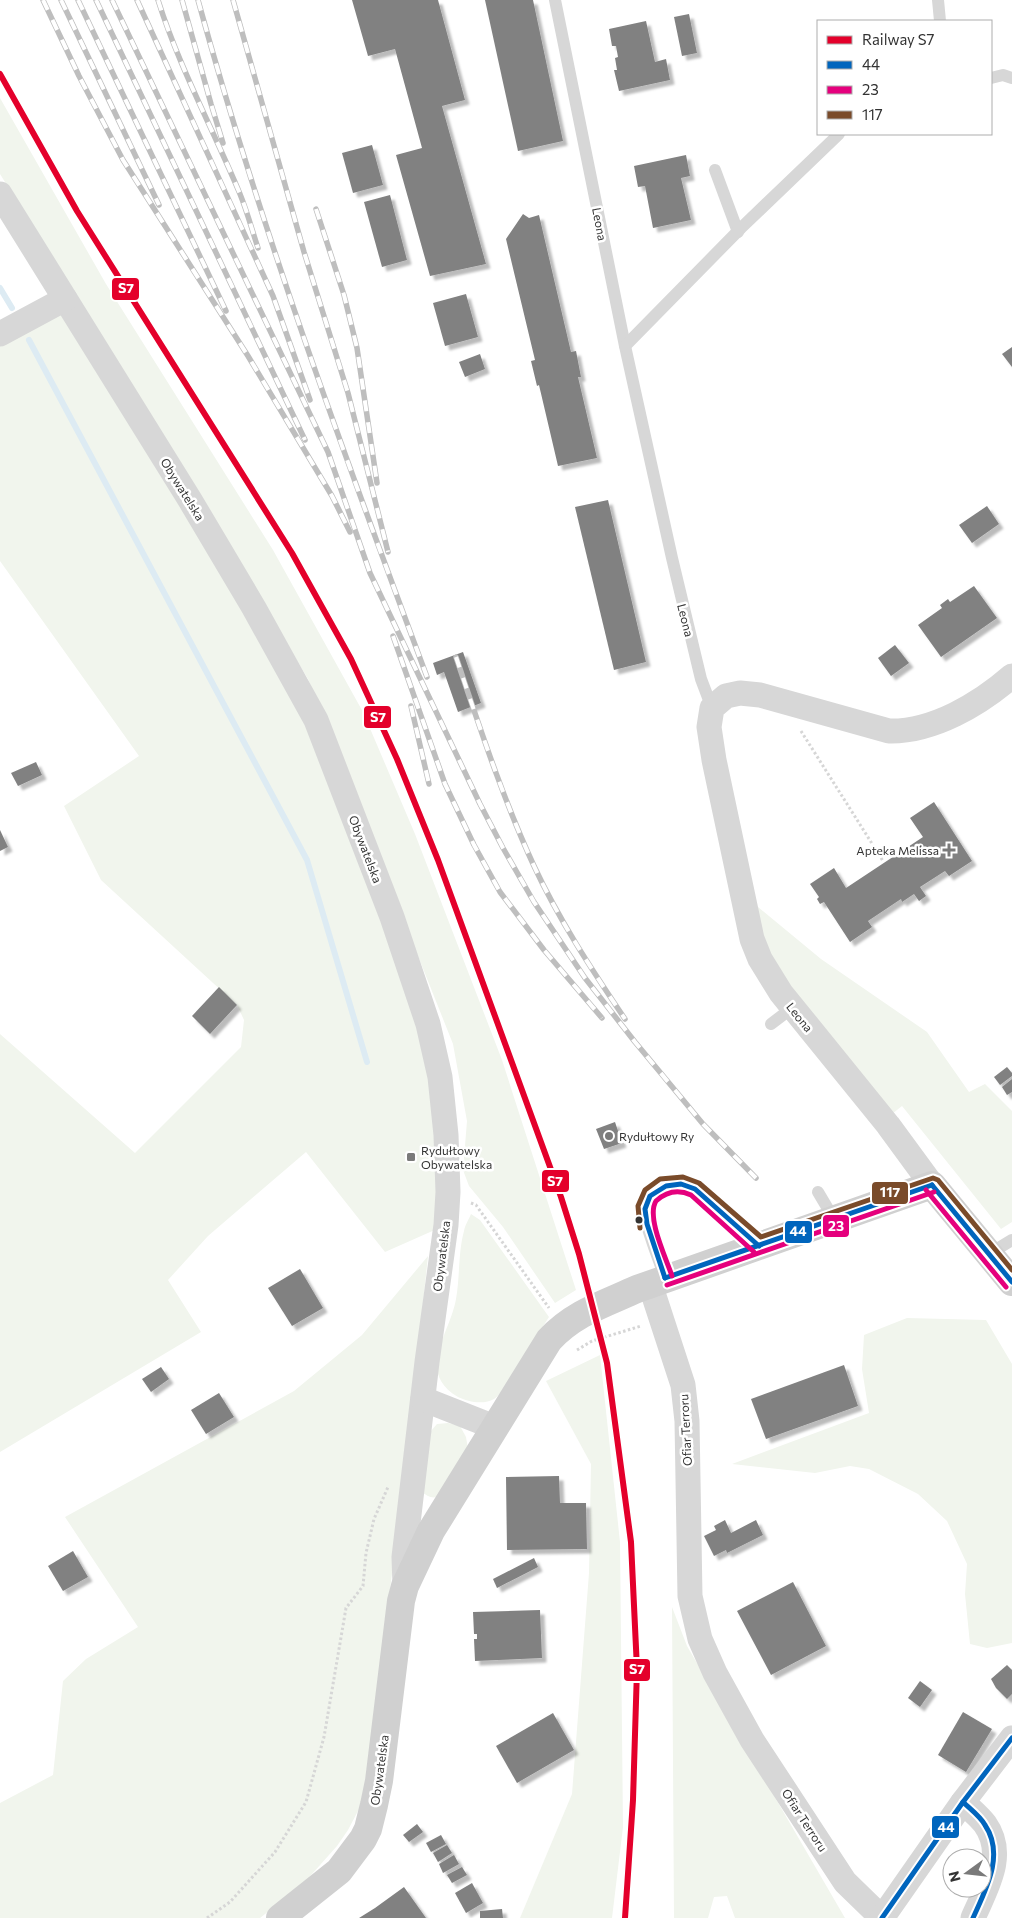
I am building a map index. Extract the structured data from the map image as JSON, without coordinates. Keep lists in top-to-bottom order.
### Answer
{
  "streets": {
    "street": ["Leona", "Obywatelska", "Ofiar Terroru"]
  },
  "crossings": [
    ["Obywatelska", "Ofiar Terroru"]
  ],
  "places": {
    "health": ["Apteka Melissa"],
    "other": ["Rydułtowy Ry"],
    "transit": ["Rydułtowy Obywatelska"]
  },
  "lines": [
    "rail line S7",
    "transit line 117",
    "transit line 44",
    "transit line 23"
  ],
  "legend": [
    "Railway S7",
    "44",
    "23",
    "117"
  ],
  "north": "left"
}
